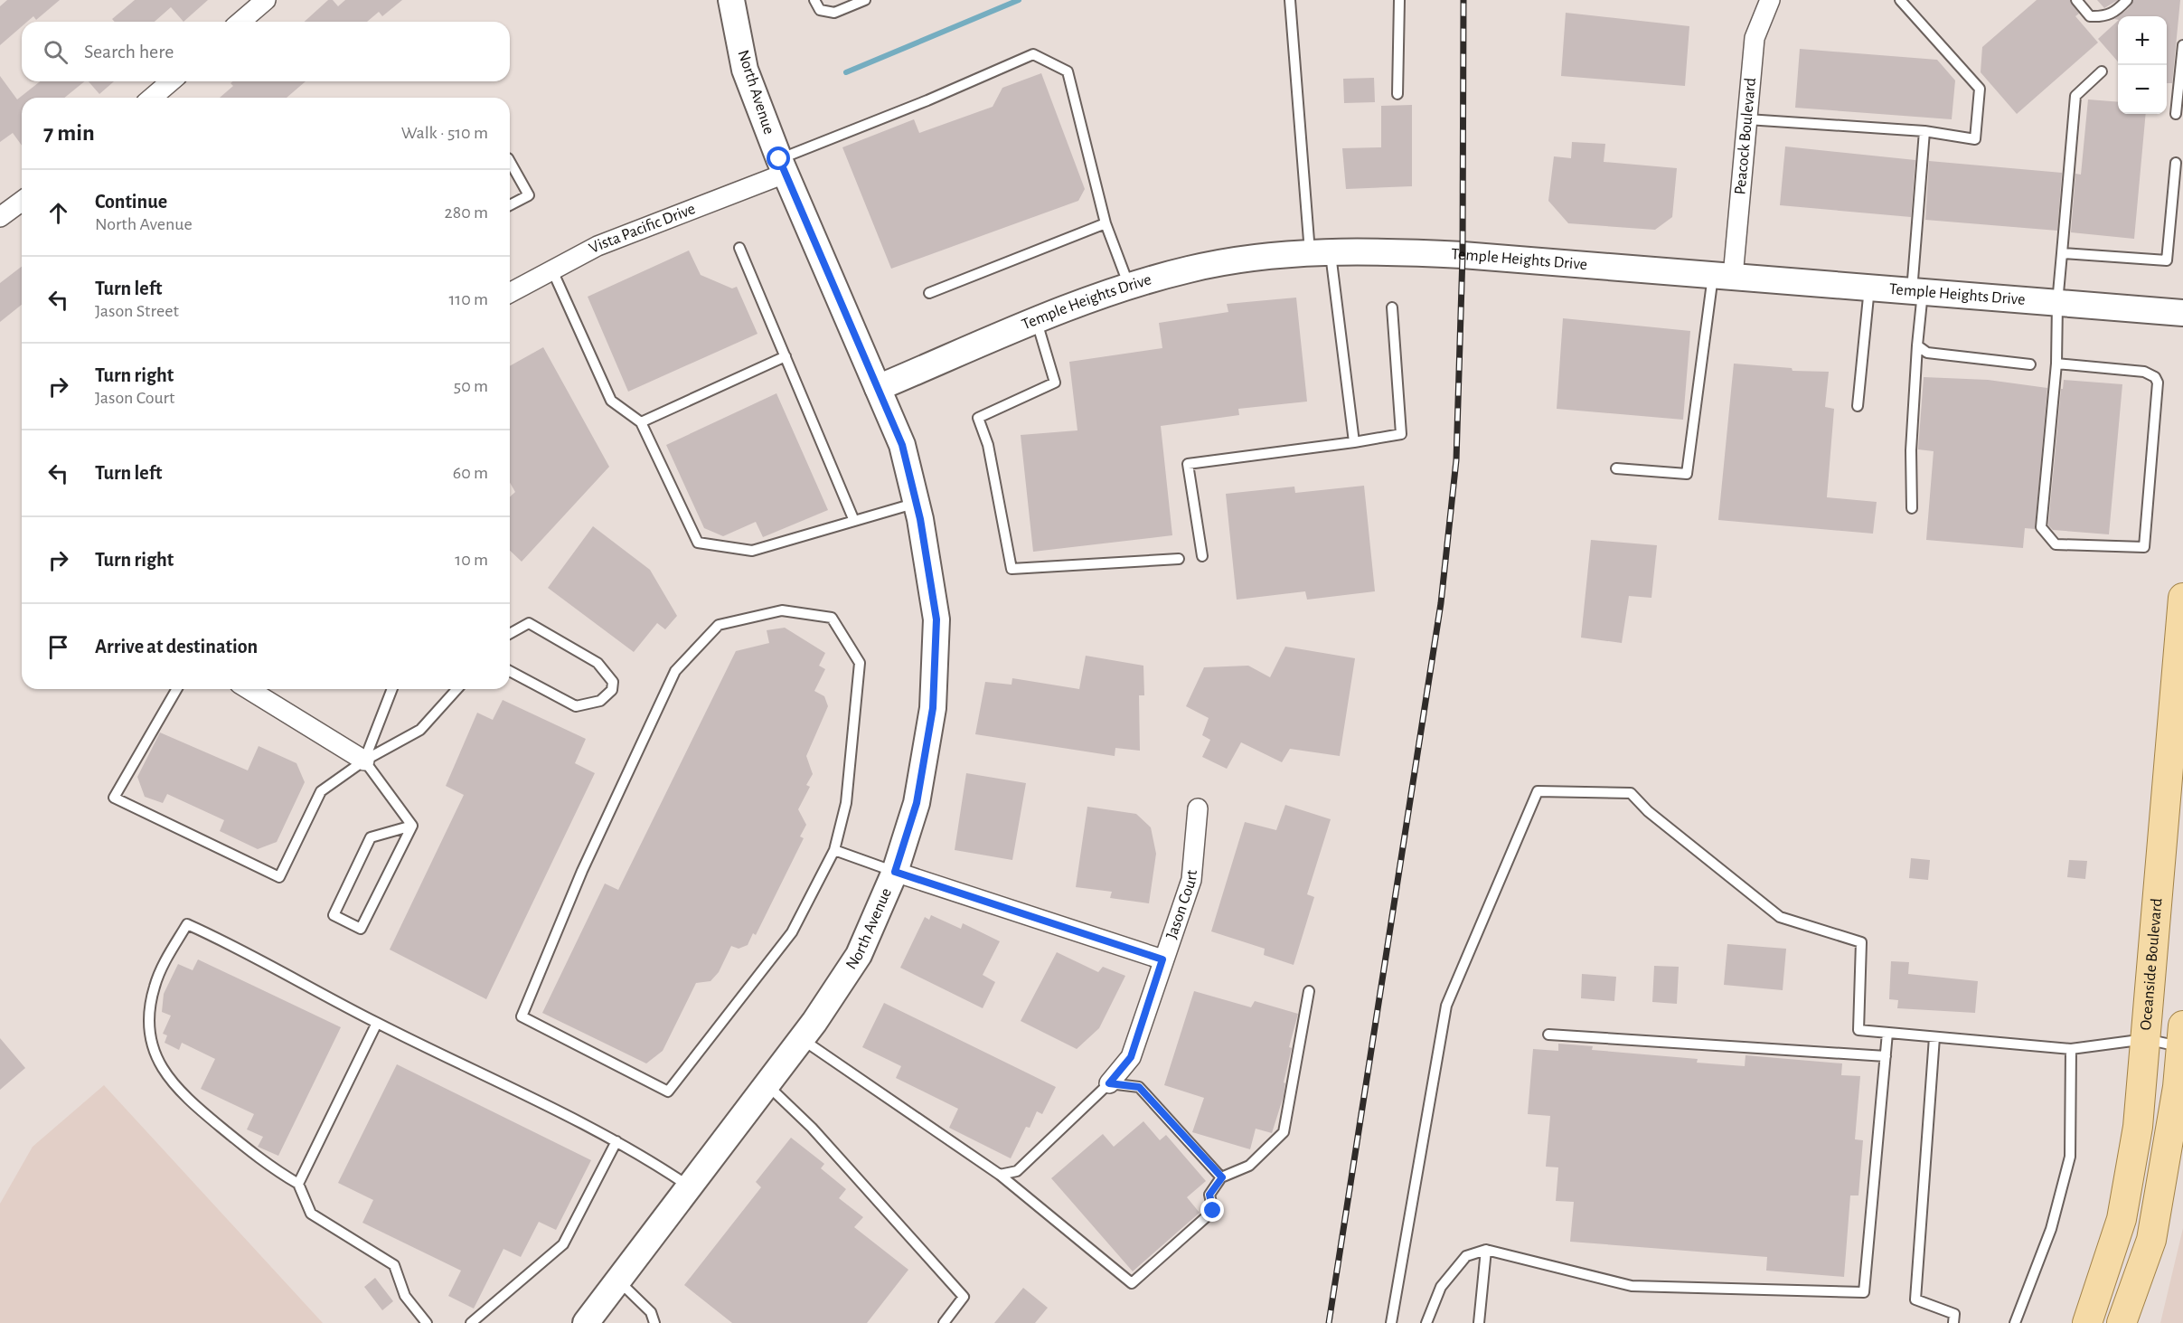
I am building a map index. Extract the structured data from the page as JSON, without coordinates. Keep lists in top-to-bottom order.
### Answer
{
  "streets": {
    "main road": ["North Avenue", "Temple Heights Drive", "Oceanside Boulevard"],
    "street": ["Peacock Boulevard", "Vista Pacific Drive", "Jason Court"]
  },
  "crossings": [
    ["North Avenue", "Vista Pacific Drive"],
    ["North Avenue", "Temple Heights Drive"],
    ["Peacock Boulevard", "Temple Heights Drive"]
  ],
  "page": {
    "map_buttons": ["+", "−"],
    "search": "Search here",
    "heading": ["7 min", "Walk · 510 m"],
    "list": [
      ["Continue", "North Avenue", "280 m"],
      ["Turn left", "Jason Street", "110 m"],
      ["Turn right", "Jason Court", "50 m"],
      ["Turn left", "60 m"],
      ["Turn right", "10 m"],
      "Arrive at destination"
    ]
  }
}
